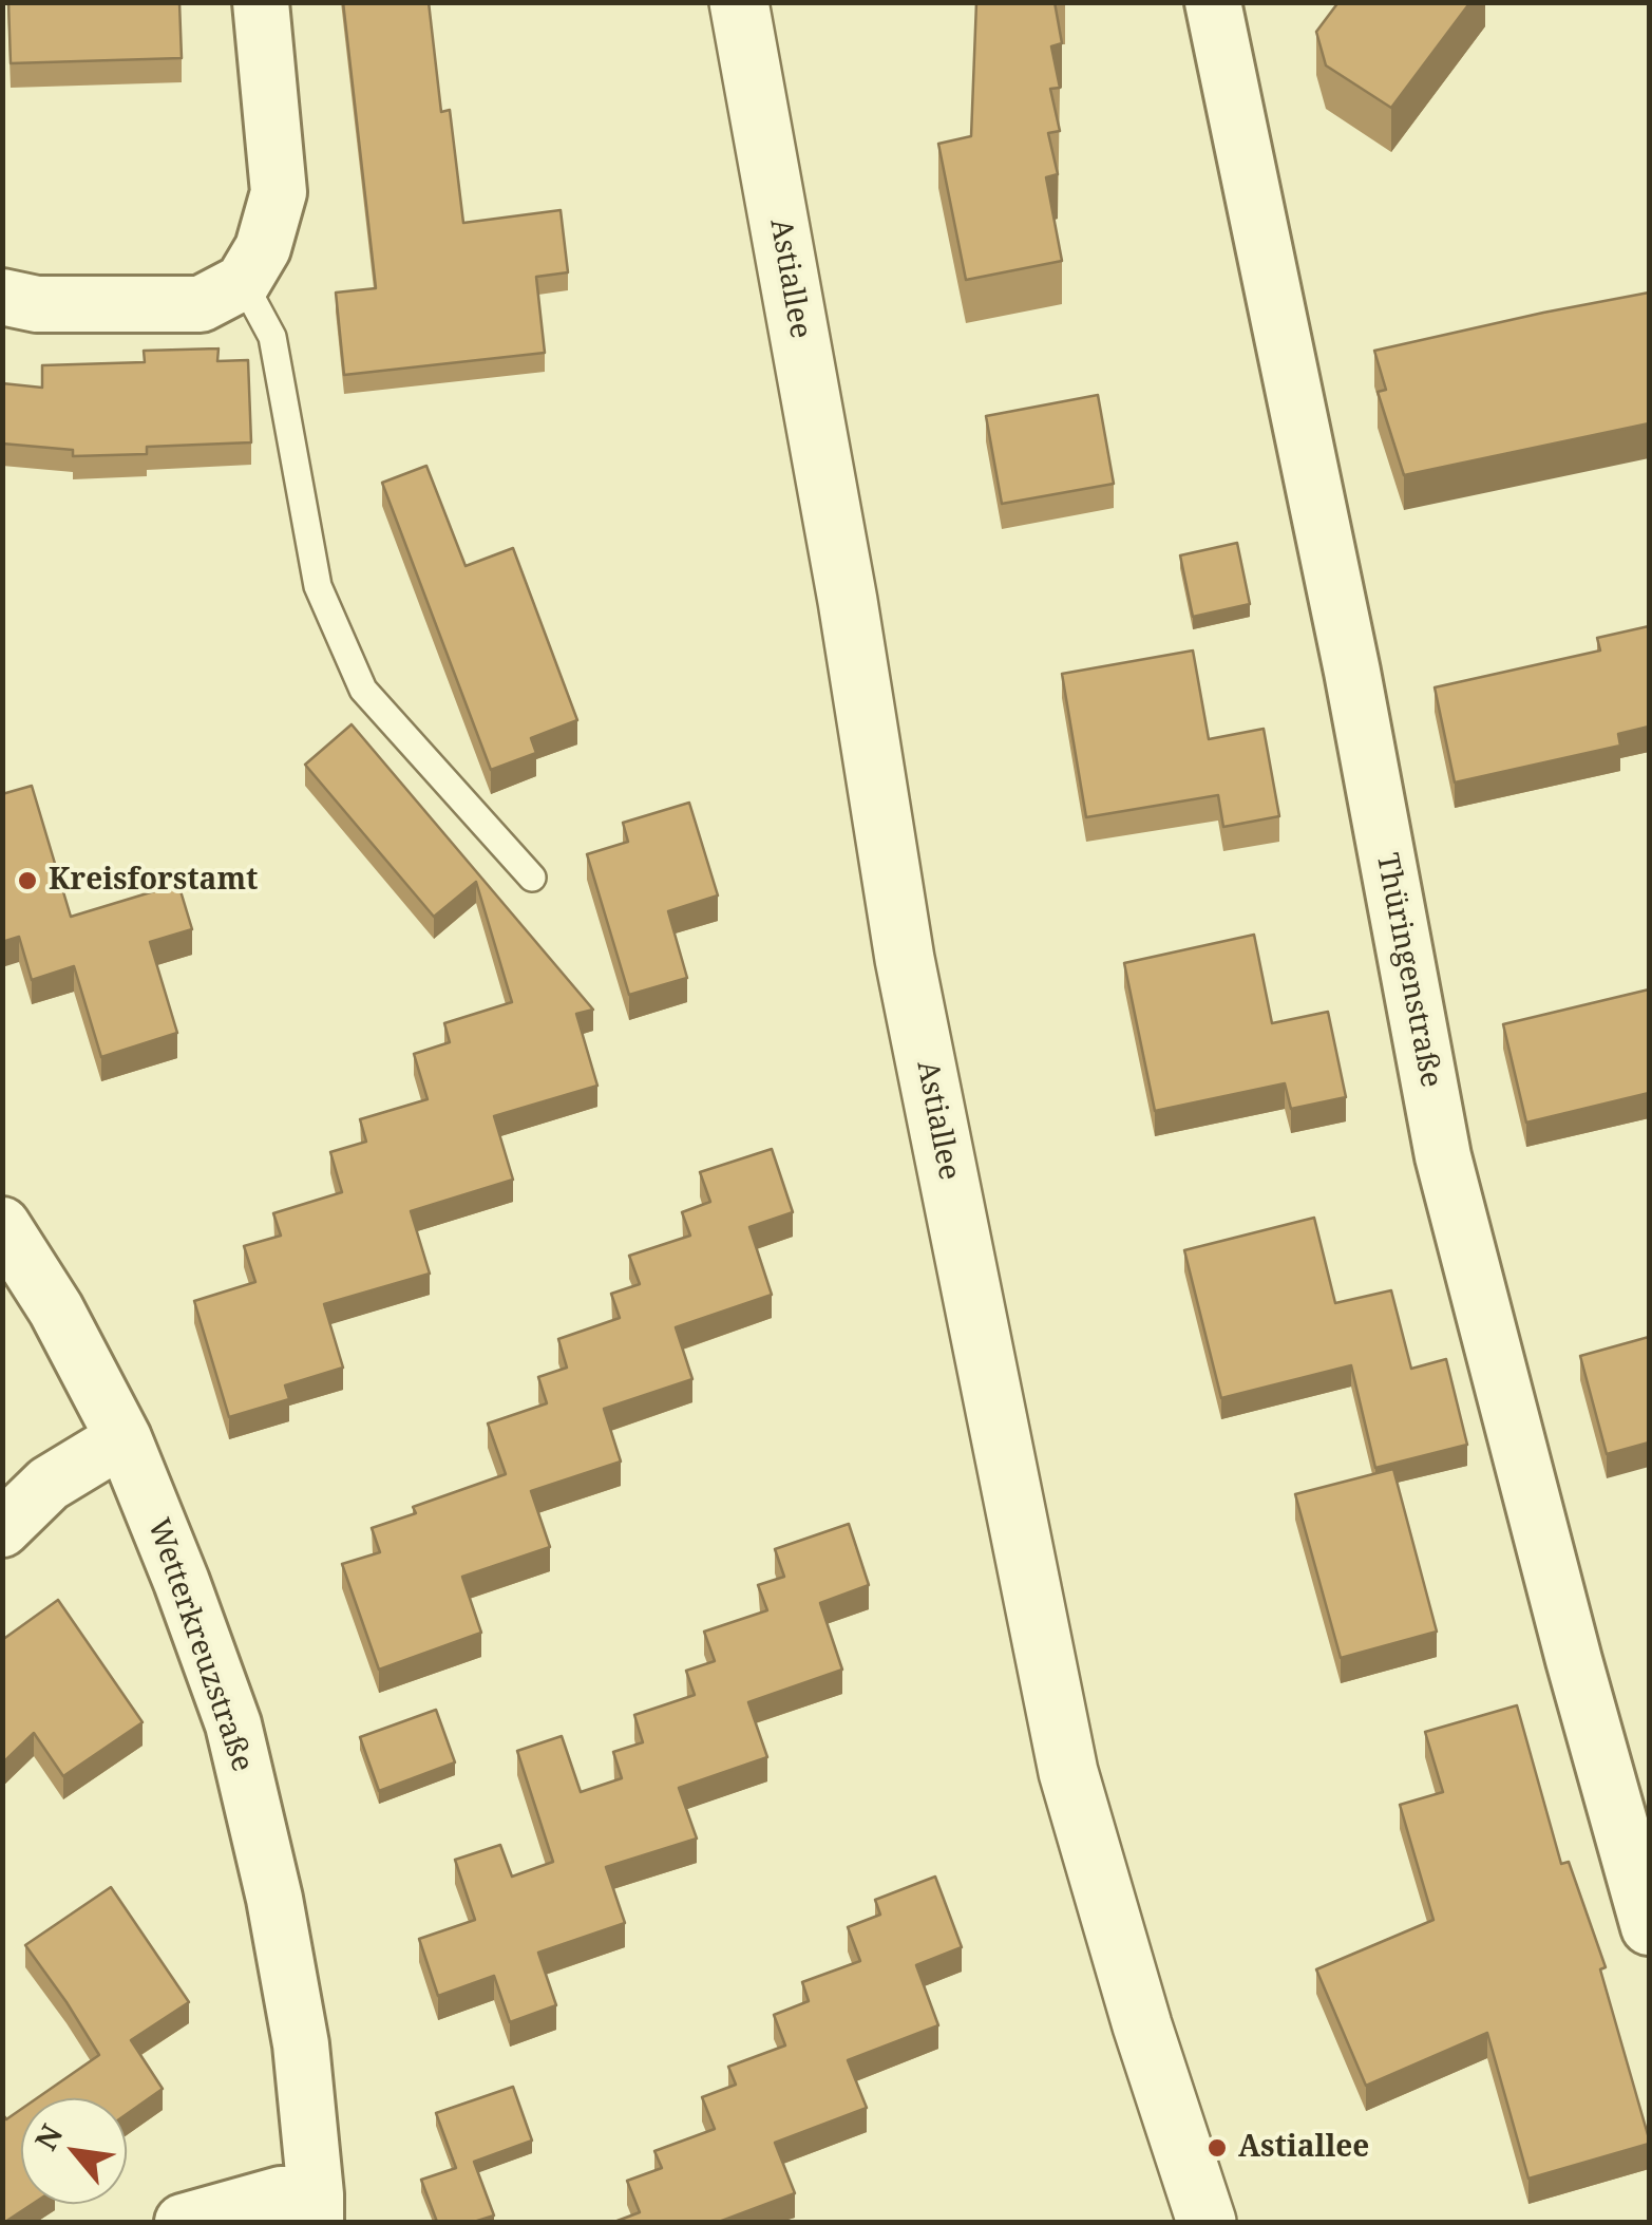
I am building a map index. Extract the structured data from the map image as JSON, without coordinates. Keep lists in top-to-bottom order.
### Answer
{
  "streets": {
    "street": ["Astiallee", "Thüringenstraße", "Wetterkreuzstraße"]
  },
  "places": ["Kreisforstamt", "Astiallee"],
  "north": "top left"
}
